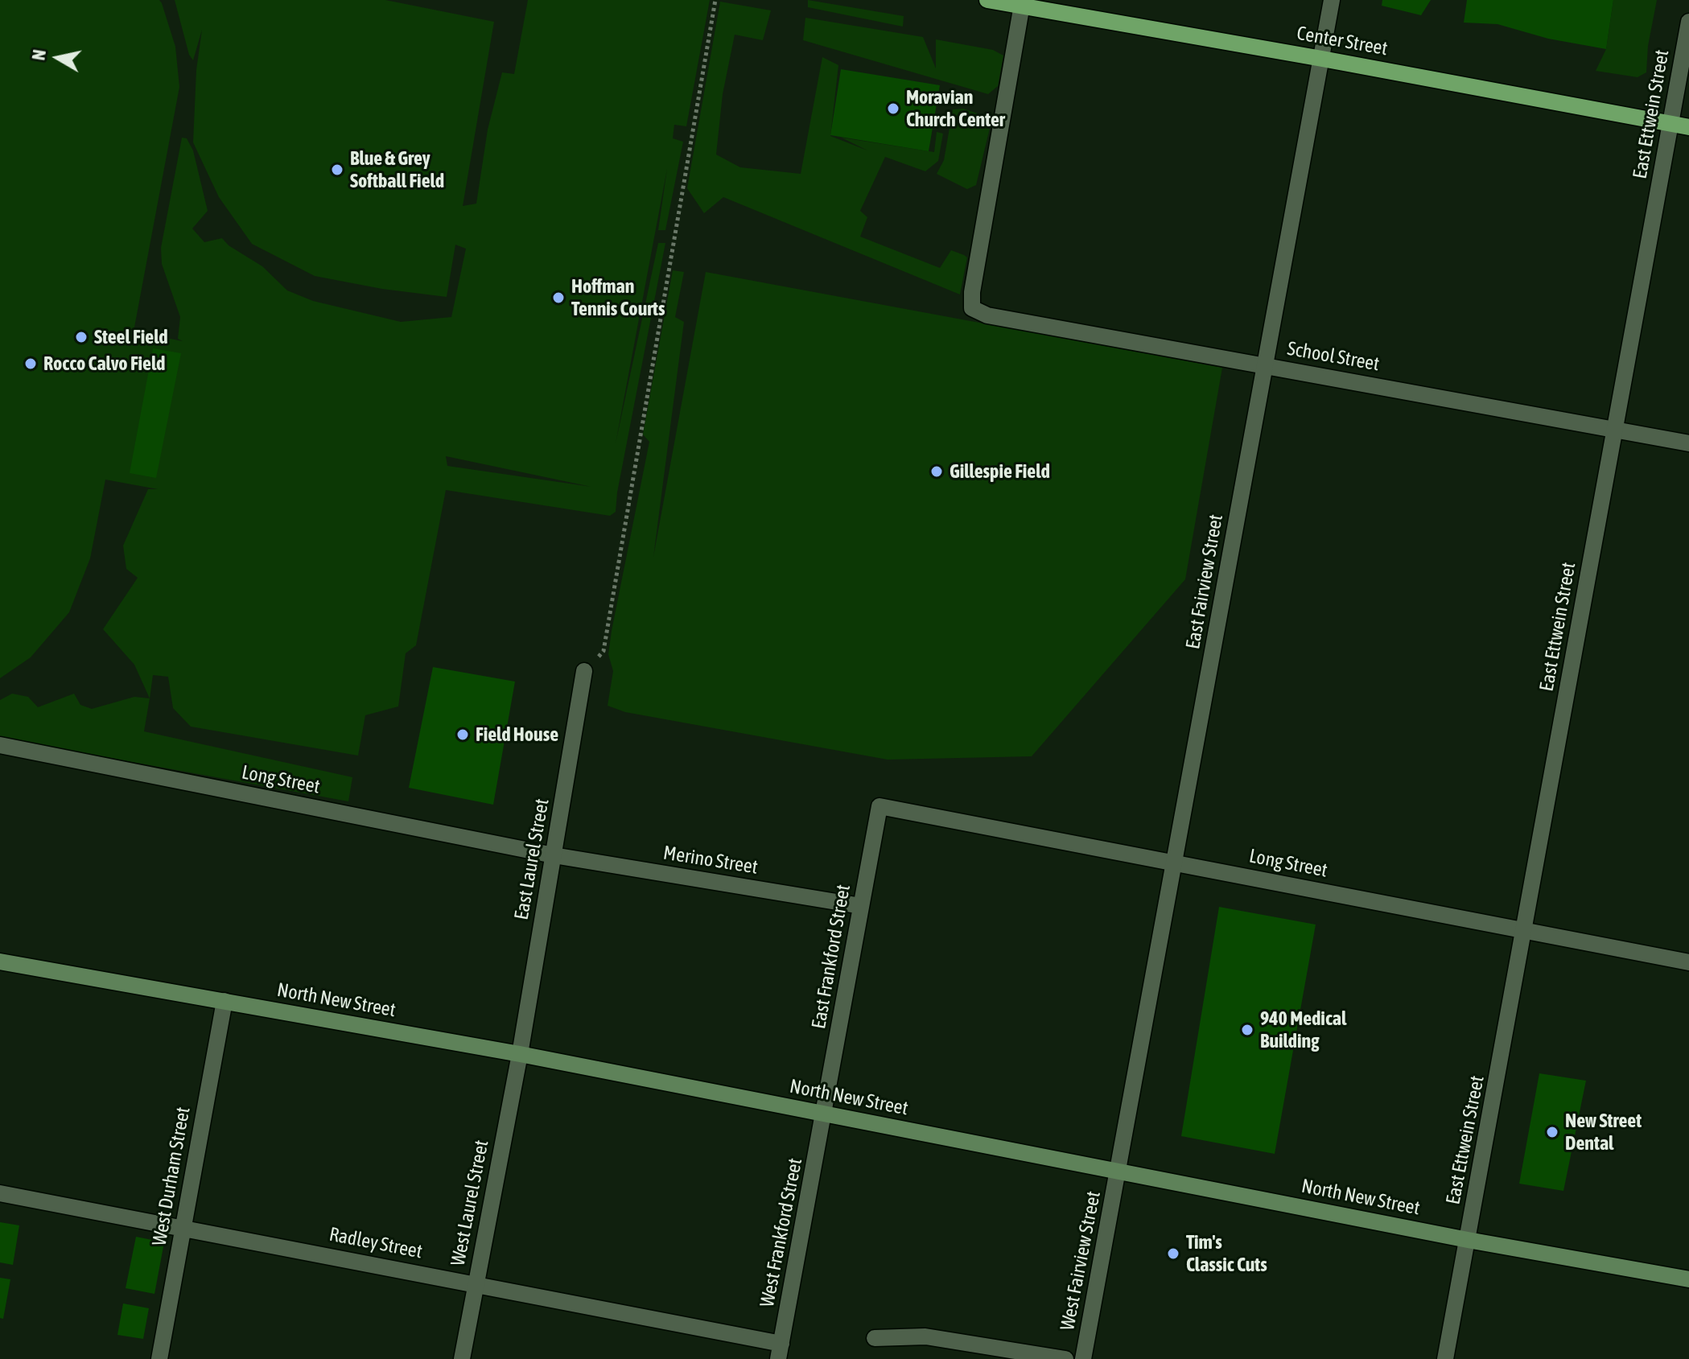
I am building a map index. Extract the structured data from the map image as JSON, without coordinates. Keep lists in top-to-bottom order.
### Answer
{
  "streets": {
    "main road": ["Center Street", "North New Street"],
    "street": [
      "East Ettwein Street",
      "School Street",
      "East Fairview Street",
      "Long Street",
      "East Laurel Street",
      "Merino Street",
      "East Frankford Street",
      "West Durham Street",
      "West Laurel Street",
      "West Frankford Street",
      "Radley Street",
      "West Fairview Street"
    ]
  },
  "crossings": [
    ["Center Street", "East Ettwein Street"],
    ["Center Street", "School Street"],
    ["Center Street", "East Fairview Street"],
    ["East Ettwein Street", "School Street"],
    ["East Ettwein Street", "Long Street"],
    ["East Ettwein Street", "North New Street"],
    ["School Street", "East Fairview Street"],
    ["East Fairview Street", "Long Street"],
    ["East Fairview Street", "North New Street"],
    ["East Fairview Street", "West Fairview Street"],
    ["Long Street", "East Laurel Street"],
    ["Long Street", "Merino Street"],
    ["Long Street", "East Frankford Street"],
    ["East Laurel Street", "Merino Street"],
    ["East Laurel Street", "North New Street"],
    ["East Laurel Street", "West Laurel Street"],
    ["Merino Street", "East Frankford Street"],
    ["East Frankford Street", "North New Street"],
    ["East Frankford Street", "West Frankford Street"],
    ["North New Street", "West Durham Street"],
    ["North New Street", "West Laurel Street"],
    ["North New Street", "West Frankford Street"],
    ["North New Street", "West Fairview Street"],
    ["West Durham Street", "Radley Street"],
    ["West Laurel Street", "Radley Street"],
    ["West Frankford Street", "Radley Street"]
  ],
  "places": [
    "Moravian Church Center",
    "Blue & Grey Softball Field",
    "Hoffman Tennis Courts",
    "Steel Field",
    "Rocco Calvo Field",
    "Gillespie Field",
    "Field House",
    "940 Medical Building",
    "New Street Dental",
    "Tim's Classic Cuts"
  ],
  "north": "left"
}
